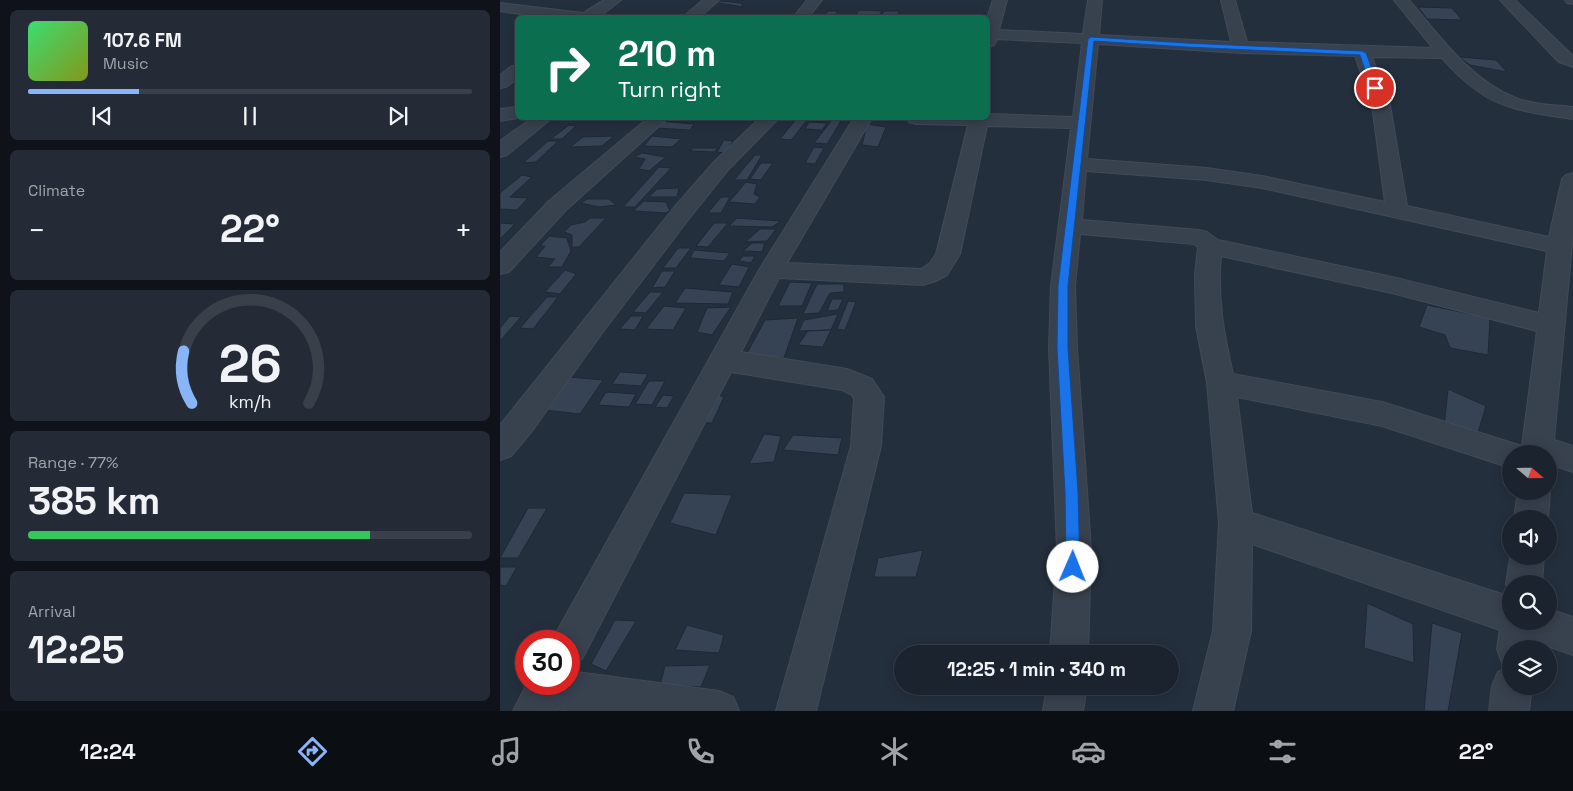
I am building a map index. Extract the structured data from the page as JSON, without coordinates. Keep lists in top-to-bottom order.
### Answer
{
  "north": "right",
  "page": {
    "turn": ["210 m", "Turn right"],
    "song": ["107.6 FM", "Music"],
    "tile": [
      "Climate",
      ["Range · 77%", "385 km"],
      ["Arrival", "12:25"]
    ],
    "heat": ["−", "22°", "+"],
    "limit": "30",
    "trip": "12:25 · 1 min · 340 m",
    "tabs": ["12:24", "22°"],
    "gauge": ["26", "km/h"]
  }
}
